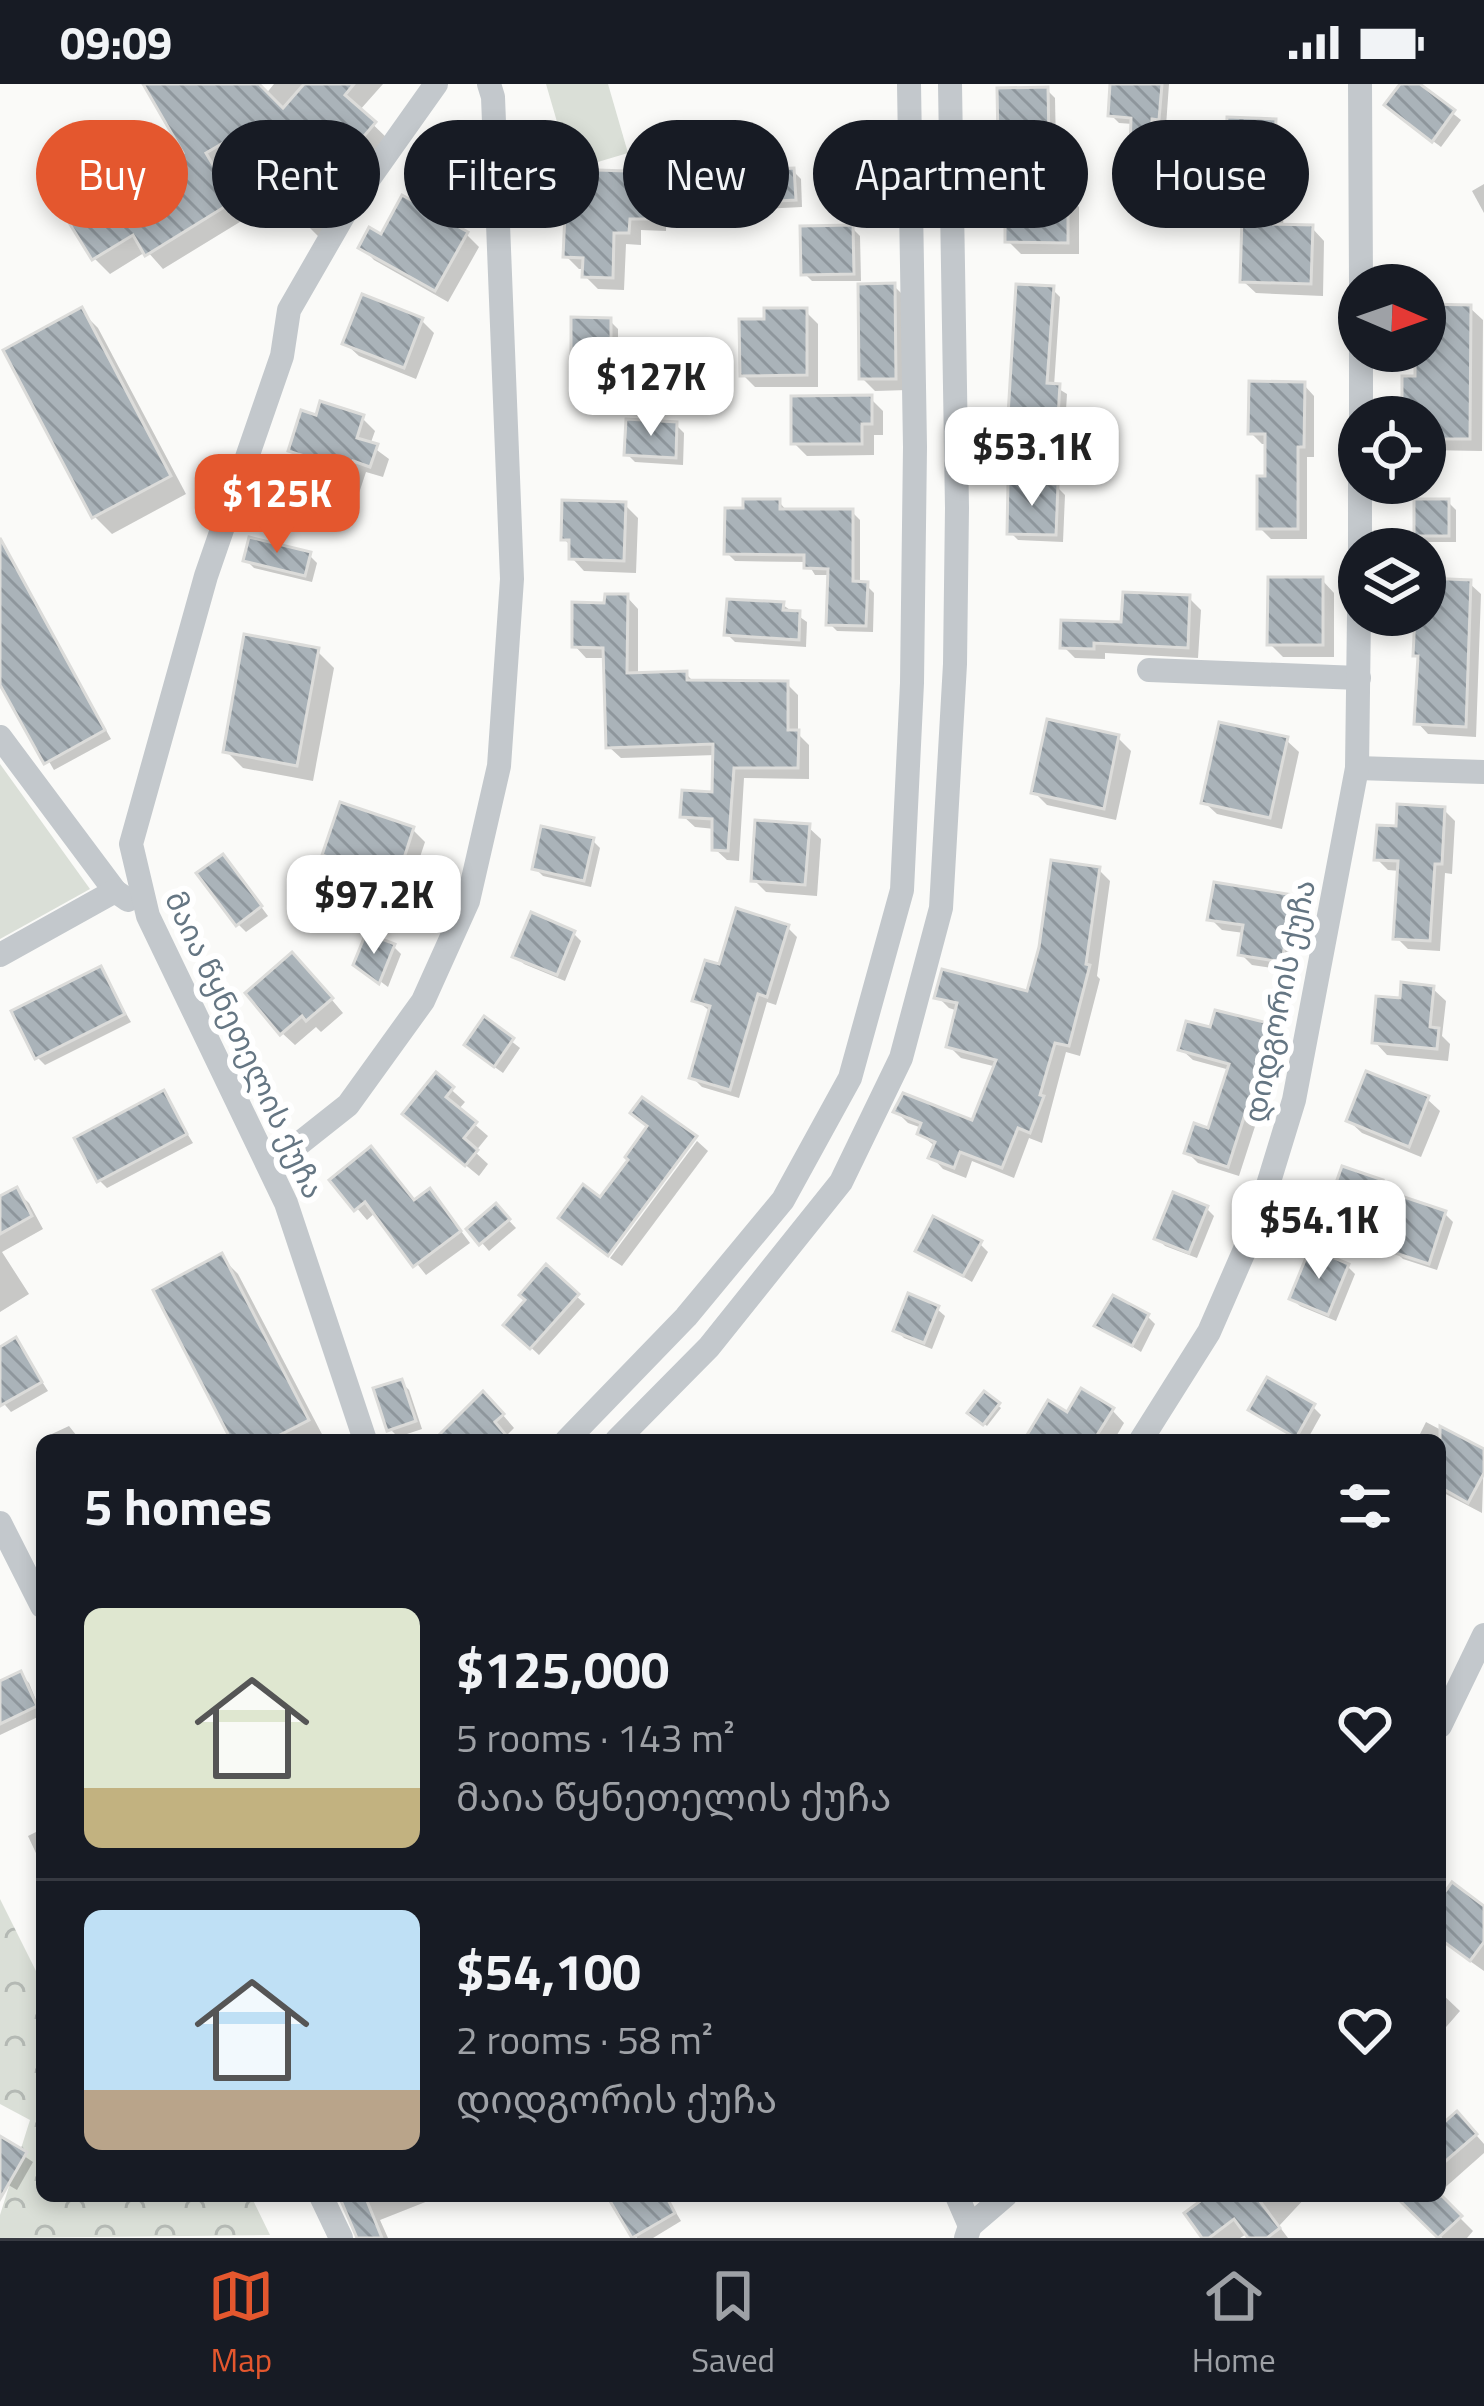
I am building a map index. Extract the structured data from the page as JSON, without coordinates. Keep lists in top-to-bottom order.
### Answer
{
  "streets": {
    "street": ["დიდგორის ქუჩა", "მაია წყნეთელის ქუჩა"]
  },
  "north": "right",
  "page": {
    "status": "09:09",
    "chip": [
      "Buy",
      "Rent",
      "Filters",
      "New",
      "Apartment",
      "House"
    ],
    "price": [
      "$127K",
      "$53.1K",
      "$125K",
      "$97.2K",
      "$54.1K"
    ],
    "heading": "5 homes",
    "list": [
      {
        "name": "$125,000",
        "note": "5 rooms · 143 m² · მაია წყნეთელის ქუჩა"
      },
      {
        "name": "$54,100",
        "note": "2 rooms · 58 m² · დიდგორის ქუჩა"
      }
    ],
    "tabs": ["Map", "Saved", "Home"]
  }
}
